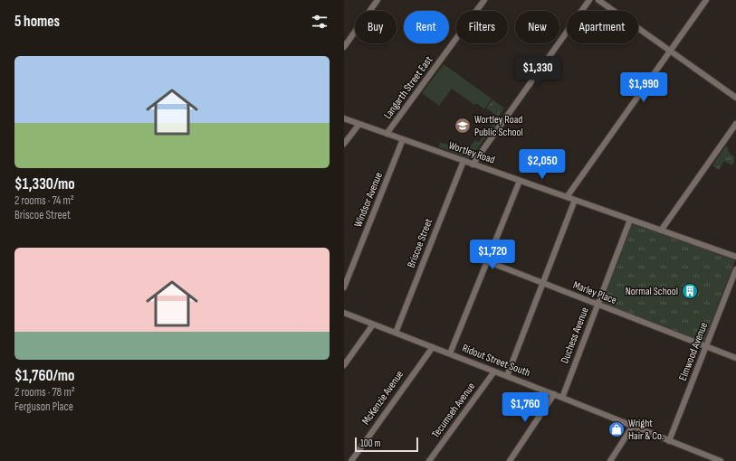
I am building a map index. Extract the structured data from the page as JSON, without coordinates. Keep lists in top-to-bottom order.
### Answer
{
  "streets": {
    "street": [
      "Langarth Street East",
      "Wortley Road",
      "Windsor Avenue",
      "Briscoe Street",
      "Marley Place",
      "Duchess Avenue",
      "Elmwood Avenue",
      "Ridout Street South",
      "McKenzie Avenue",
      "Tecumseh Avenue"
    ]
  },
  "crossings": [
    ["Langarth Street East", "Wortley Road"],
    ["Wortley Road", "Windsor Avenue"],
    ["Wortley Road", "Briscoe Street"],
    ["Wortley Road", "Duchess Avenue"],
    ["Briscoe Street", "Ridout Street South"],
    ["Marley Place", "Duchess Avenue"],
    ["Marley Place", "Elmwood Avenue"],
    ["Duchess Avenue", "Ridout Street South"],
    ["Elmwood Avenue", "Ridout Street South"],
    ["Ridout Street South", "McKenzie Avenue"],
    ["Ridout Street South", "Tecumseh Avenue"]
  ],
  "places": {
    "school or university": ["Wortley Road Public School"],
    "building": ["Normal School"],
    "shop": ["Wright Hair & Co."]
  },
  "scale_bar": "100 m",
  "page": {
    "heading": "5 homes",
    "chip": [
      "Buy",
      "Rent",
      "Filters",
      "New",
      "Apartment"
    ],
    "list": [
      {
        "name": "$1,330/mo",
        "note": "2 rooms · 74 m² · Briscoe Street"
      },
      {
        "name": "$1,760/mo",
        "note": "2 rooms · 78 m² · Ferguson Place"
      }
    ],
    "price": [
      "$1,330",
      "$1,990",
      "$2,050",
      "$1,720",
      "$1,760"
    ],
    "scale": "100 m"
  }
}
